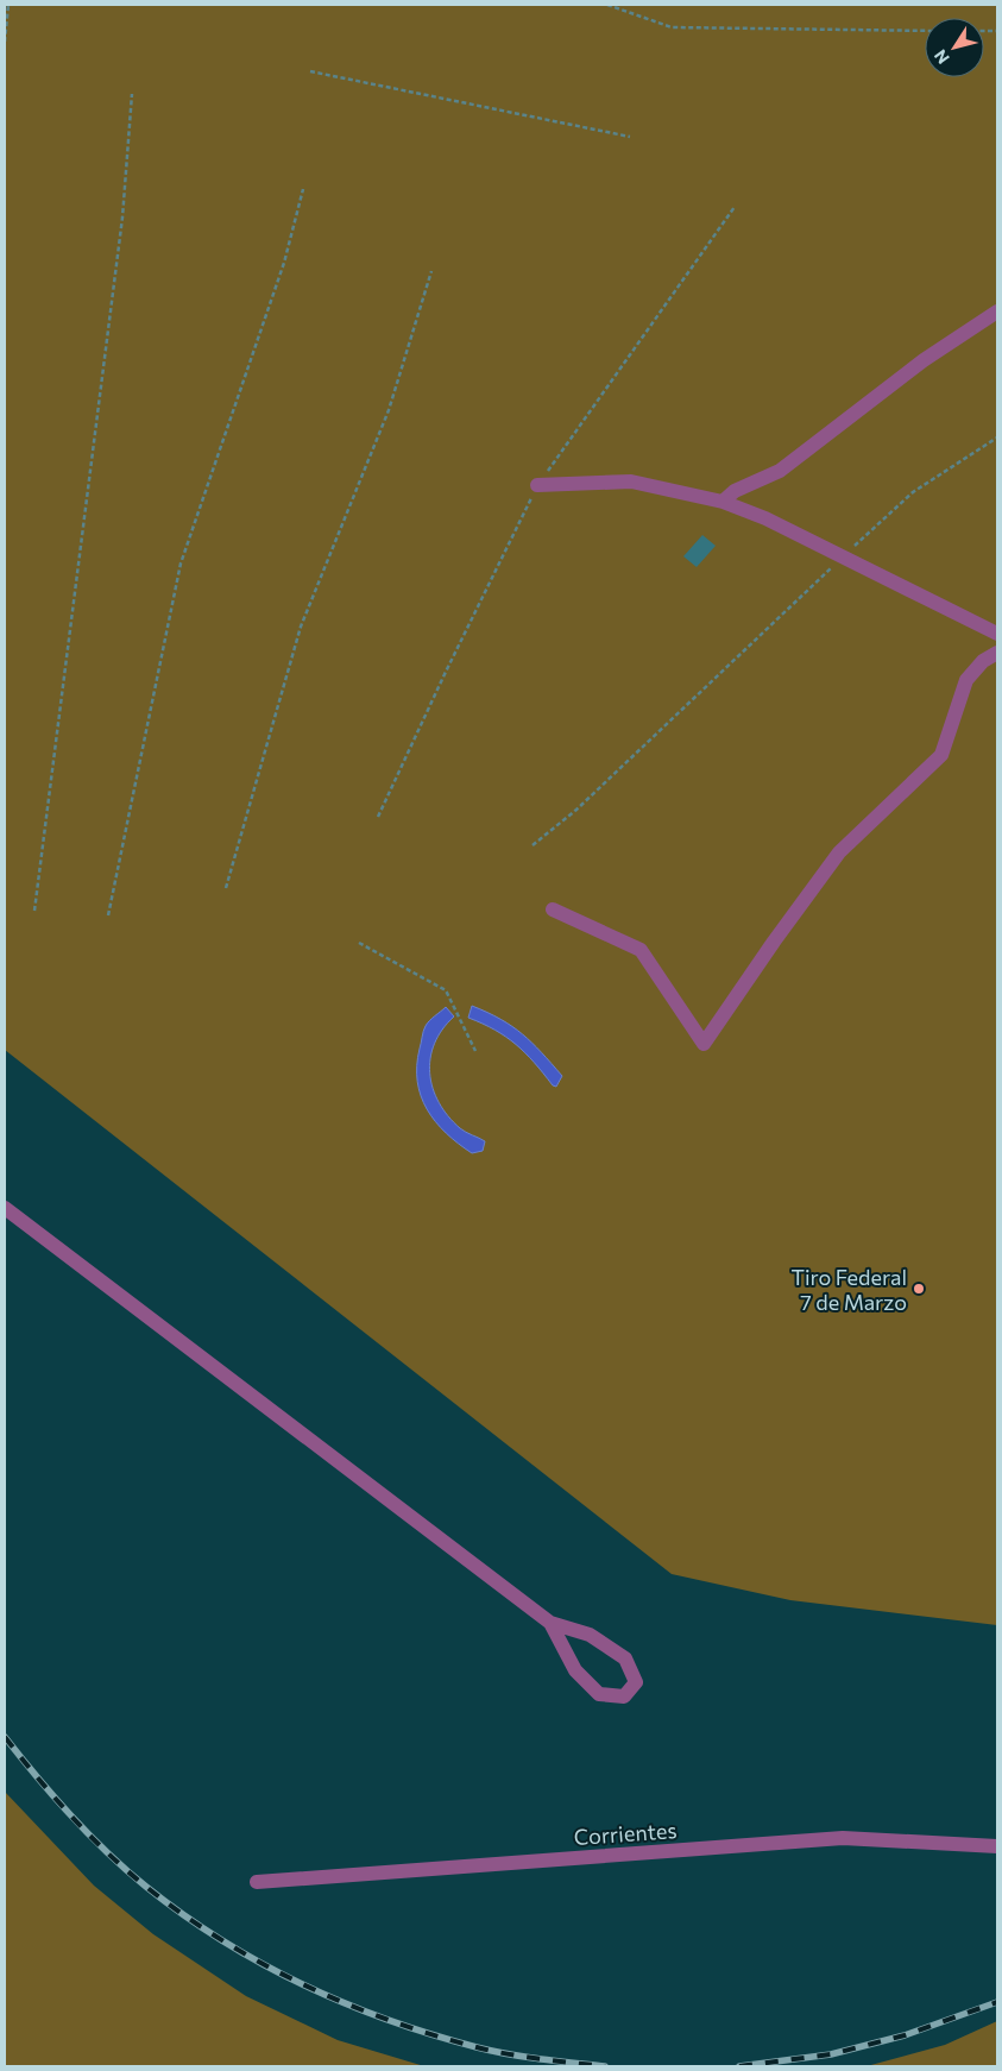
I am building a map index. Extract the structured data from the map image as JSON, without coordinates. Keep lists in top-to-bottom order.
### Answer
{
  "streets": {
    "street": ["Corrientes"]
  },
  "places": ["Tiro Federal 7 de Marzo"],
  "north": "bottom left"
}
